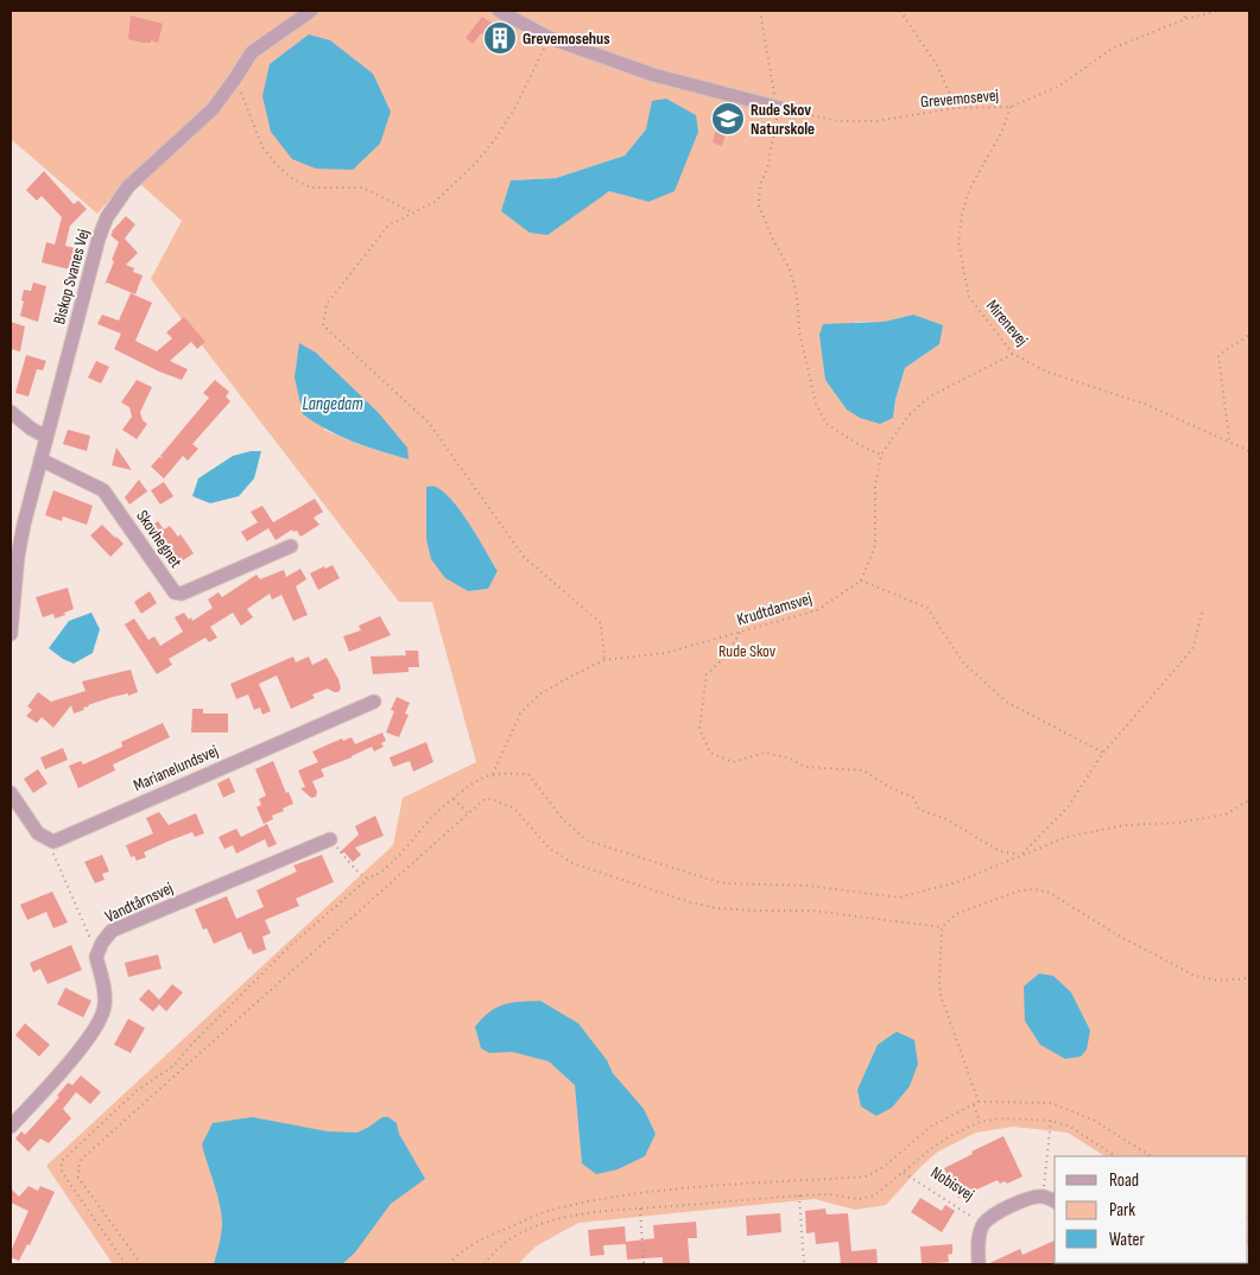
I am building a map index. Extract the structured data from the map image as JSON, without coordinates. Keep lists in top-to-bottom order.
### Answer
{
  "streets": {
    "street": [
      "Biskop Svanes Vej",
      "Skovhegnet",
      "Marianelundsvej",
      "Vandtårnsvej"
    ],
    "path": [
      "Grevemosevej",
      "Mirenevej",
      "Krudtdamsvej",
      "Nobisvej"
    ]
  },
  "crossings": [
    ["Grevemosevej", "Mirenevej"],
    ["Biskop Svanes Vej", "Skovhegnet"]
  ],
  "water": ["Langedam"],
  "parks": ["Rude Skov"],
  "places": {
    "building": ["Grevemosehus"],
    "school or university": ["Rude Skov Naturskole"]
  },
  "legend": ["Road", "Park", "Water"]
}
